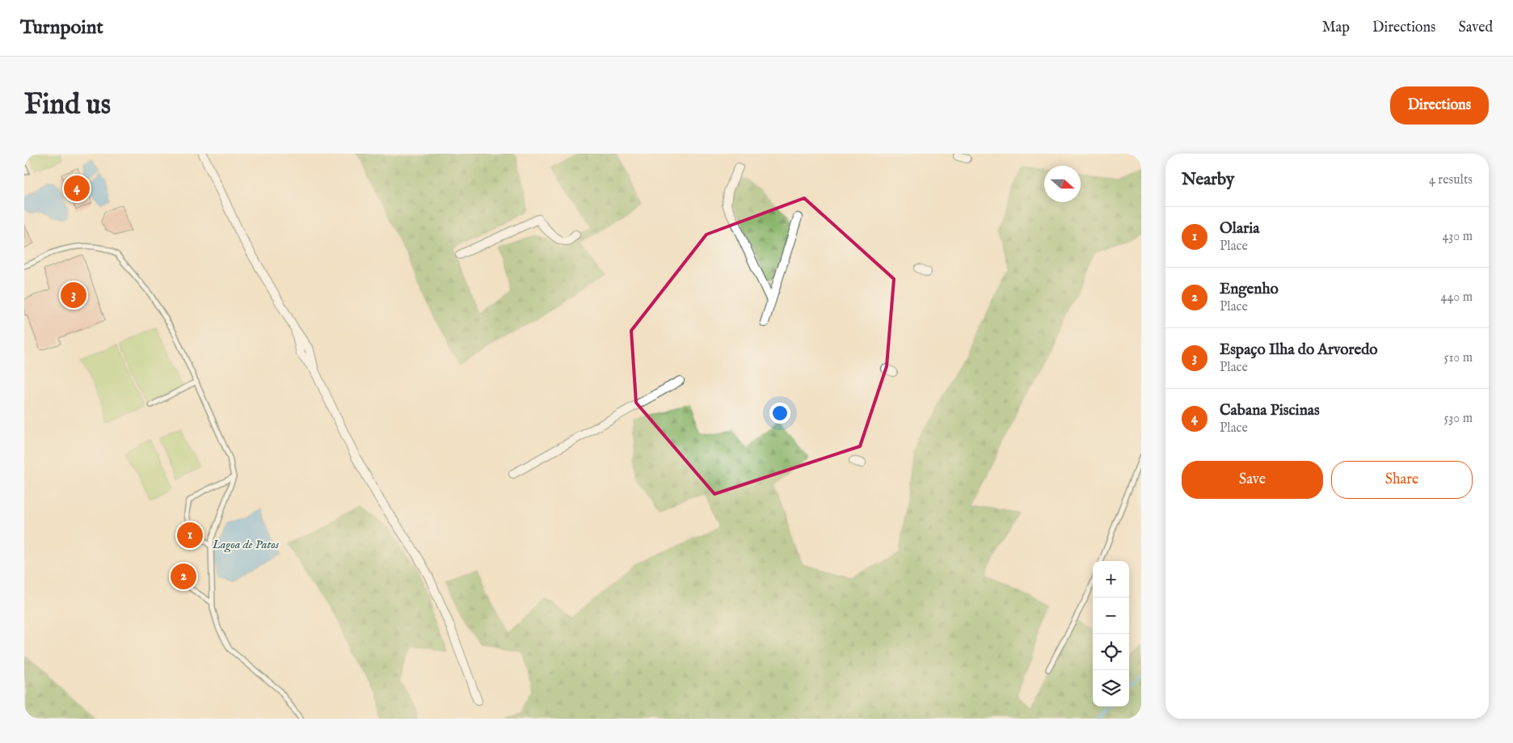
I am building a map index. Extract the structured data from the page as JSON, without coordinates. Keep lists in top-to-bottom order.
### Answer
{
  "water": ["Lagoa de Patos"],
  "north": "right",
  "page": {
    "header": "Turnpoint",
    "nav": ["Map", "Directions", "Saved"],
    "buttons": [
      "Directions",
      ["Save", "Share"]
    ],
    "title": "Find us",
    "heading": ["Nearby", "4 results"],
    "pins": [
      "4",
      "3",
      "1",
      "2"
    ],
    "list": [
      {
        "mark": "1",
        "name": "Olaria",
        "note": "Place",
        "value": "430 m"
      },
      {
        "mark": "2",
        "name": "Engenho",
        "note": "Place",
        "value": "440 m"
      },
      {
        "mark": "3",
        "name": "Espaço Ilha do Arvoredo",
        "note": "Place",
        "value": "510 m"
      },
      {
        "mark": "4",
        "name": "Cabana Piscinas",
        "note": "Place",
        "value": "530 m"
      }
    ],
    "map_buttons": ["+", "−"]
  }
}
